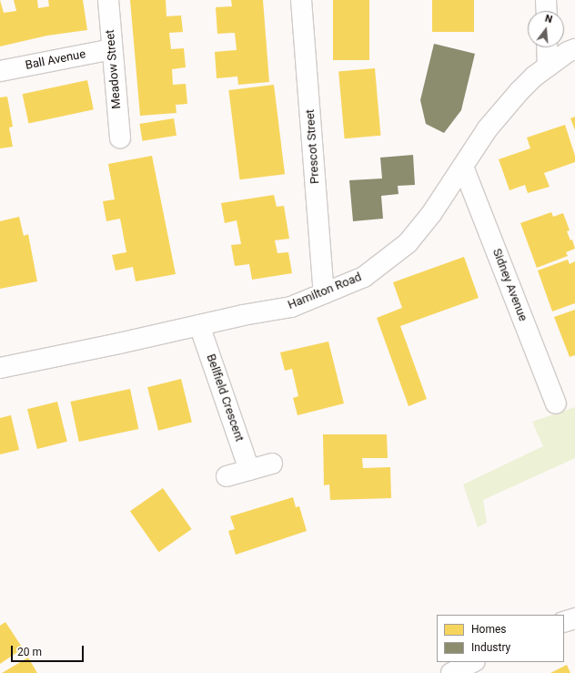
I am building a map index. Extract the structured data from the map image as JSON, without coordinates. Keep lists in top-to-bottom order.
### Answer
{
  "streets": {
    "street": [
      "Ball Avenue",
      "Meadow Street",
      "Prescot Street",
      "Sidney Avenue",
      "Hamilton Road",
      "Bellfield Crescent"
    ]
  },
  "crossings": [
    ["Ball Avenue", "Meadow Street"],
    ["Prescot Street", "Hamilton Road"],
    ["Sidney Avenue", "Hamilton Road"],
    ["Hamilton Road", "Bellfield Crescent"]
  ],
  "legend": ["Homes", "Industry"],
  "scale_bar": "20 m",
  "north": "top"
}
